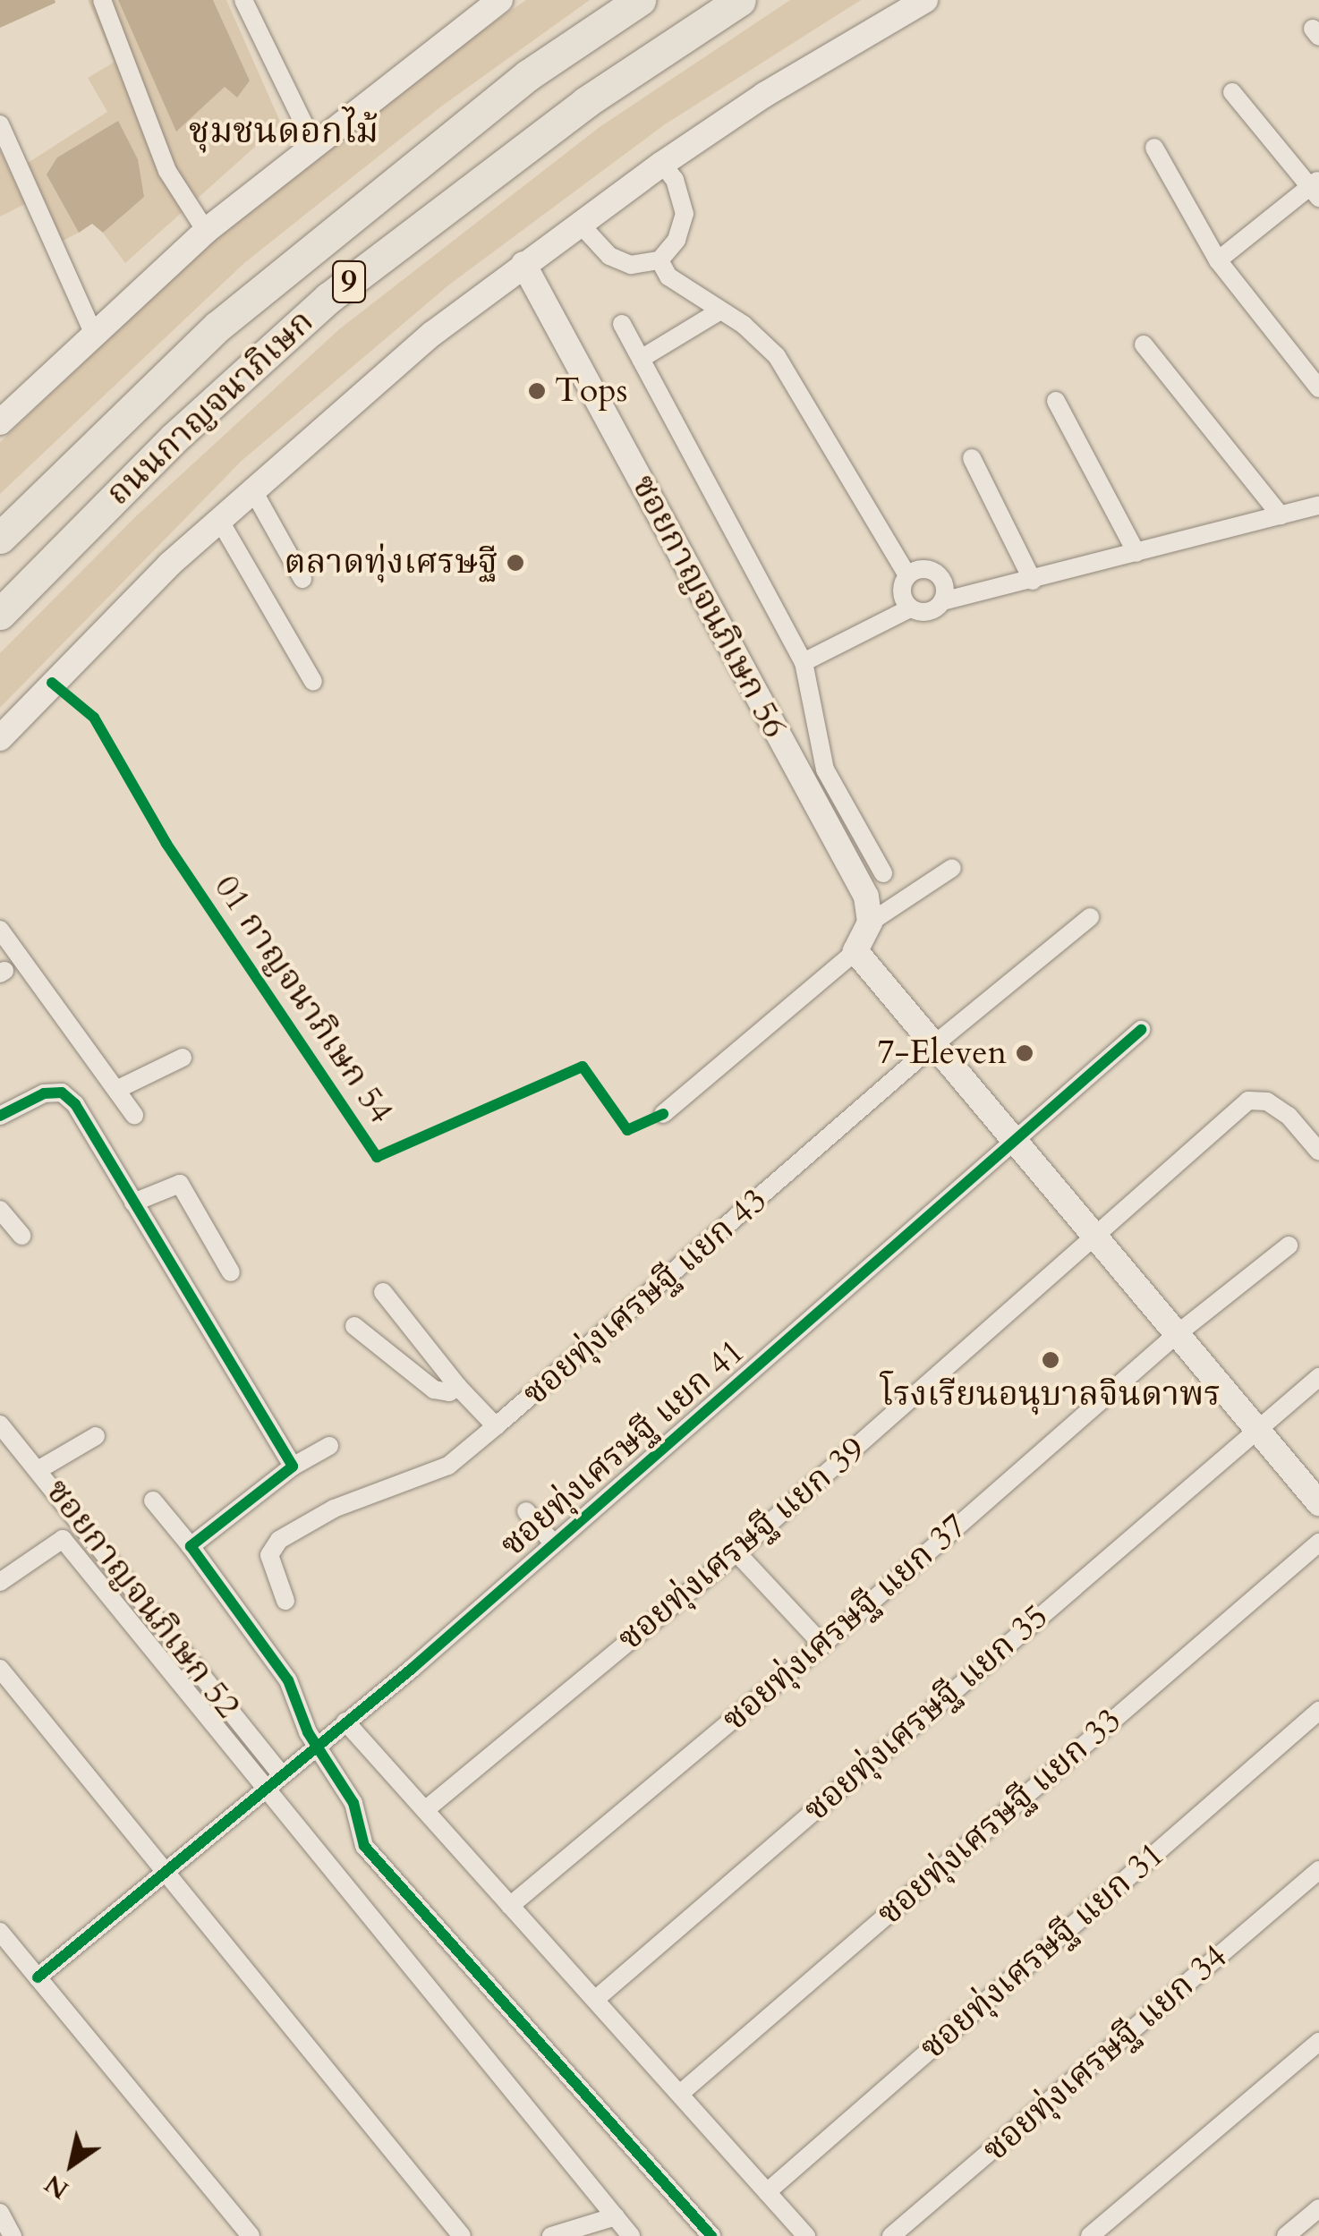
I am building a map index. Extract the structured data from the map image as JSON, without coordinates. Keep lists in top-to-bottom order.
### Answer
{
  "streets": {
    "highway": ["9", "ถนนกาญจนาภิเษก"],
    "main road": ["ซอยกาญจนภิเษก 56"],
    "street": [
      "ซอยทุ่งเศรษฐี แยก 43",
      "ซอยทุ่งเศรษฐี แยก 41",
      "ซอยทุ่งเศรษฐี แยก 39",
      "ซอยกาญจนภิเษก 52",
      "ซอยทุ่งเศรษฐี แยก 37",
      "ซอยทุ่งเศรษฐี แยก 35",
      "ซอยทุ่งเศรษฐี แยก 33",
      "ซอยทุ่งเศรษฐี แยก 31",
      "ซอยทุ่งเศรษฐี แยก 34"
    ],
    "cycle path": ["01 กาญจนาภิเษก 54"]
  },
  "crossings": [
    ["ซอยทุ่งเศรษฐี แยก 41", "ซอยกาญจนภิเษก 52"]
  ],
  "districts": ["ชุมชนดอกไม้"],
  "places": [
    "Tops",
    "ตลาดทุ่งเศรษฐี",
    "7-Eleven",
    "โรงเรียนอนุบาลจินดาพร"
  ],
  "north": "bottom left"
}
